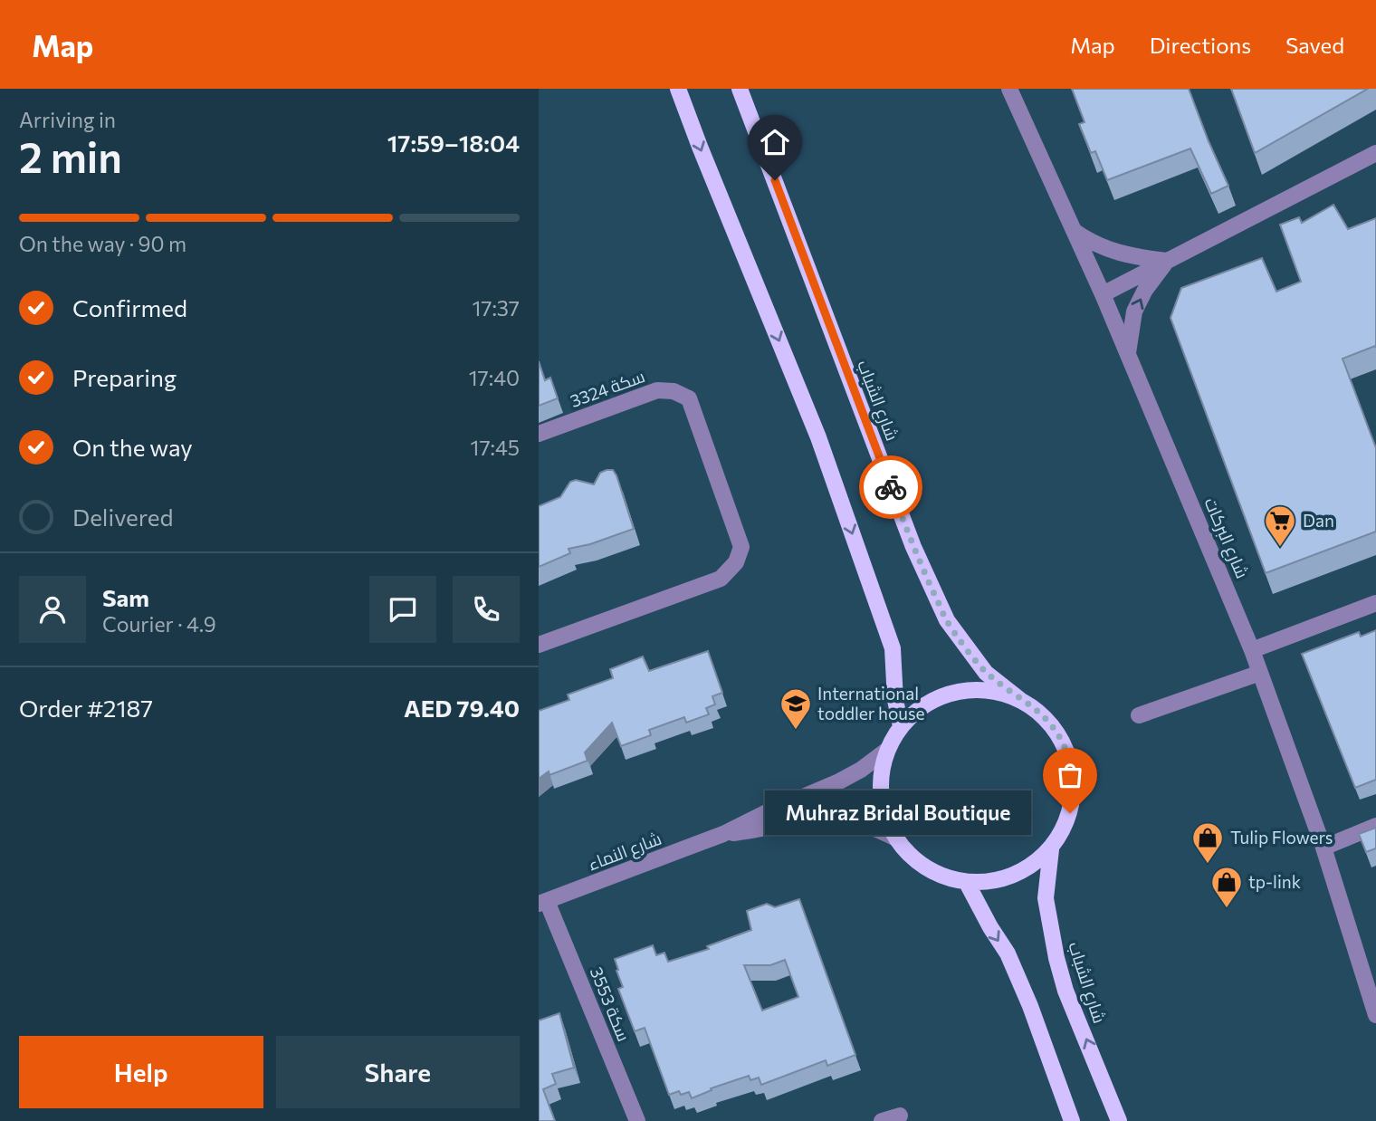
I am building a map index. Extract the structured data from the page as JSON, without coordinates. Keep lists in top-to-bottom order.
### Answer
{
  "streets": {
    "main road": ["شارع الشباب"],
    "street": [
      "سكة 3324",
      "شارع البركات",
      "شارع النماء",
      "سكة 3553"
    ]
  },
  "crossings": [
    ["شارع الشباب", "شارع النماء"],
    ["شارع النماء", "سكة 3553"]
  ],
  "places": {
    "supermarket": ["Dan"],
    "school or university": ["International toddler house"],
    "other": ["Muhraz Bridal Boutique"],
    "shop": ["Tulip Flowers", "tp-link"]
  },
  "page": {
    "header": "Map",
    "nav": ["Map", "Directions", "Saved"],
    "heading": ["2 min", "Arriving in", "17:59–18:04"],
    "panel": [
      "Sam",
      "Courier · 4.9",
      "Order #2187",
      "AED 79.40"
    ],
    "bar": "On the way · 90 m",
    "list": [
      ["Confirmed", "17:37"],
      ["Preparing", "17:40"],
      ["On the way", "17:45"],
      "Delivered"
    ],
    "bubble": "Muhraz Bridal Boutique",
    "buttons": ["Help", "Share"]
  }
}
